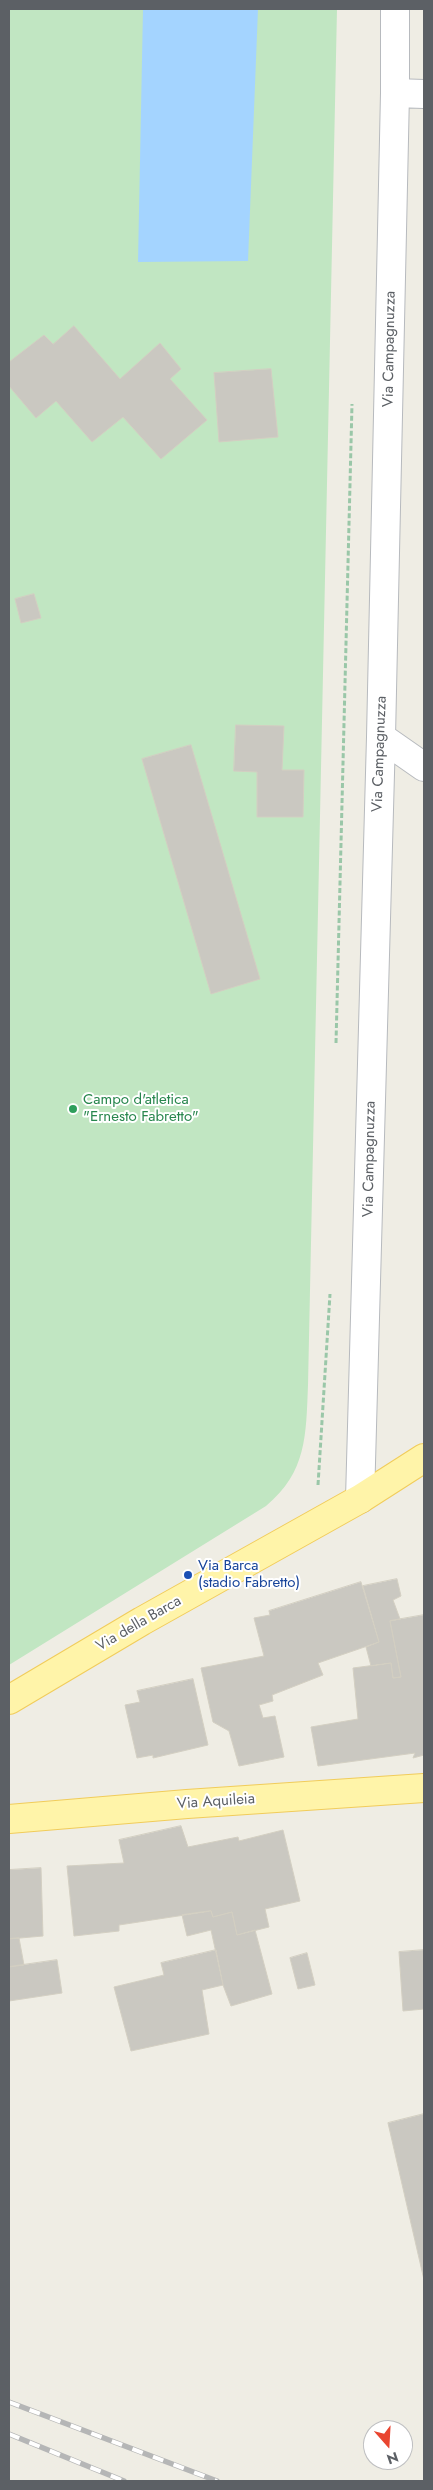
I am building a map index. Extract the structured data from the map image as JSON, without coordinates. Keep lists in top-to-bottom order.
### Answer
{
  "streets": {
    "main road": ["Via della Barca", "Via Aquileia"],
    "street": ["Via Campagnuzza"]
  },
  "crossings": [
    ["Via Campagnuzza", "Via della Barca"]
  ],
  "places": ["Campo d'atletica \"Ernesto Fabretto\"", "Via Barca (stadio Fabretto)"],
  "north": "bottom"
}
